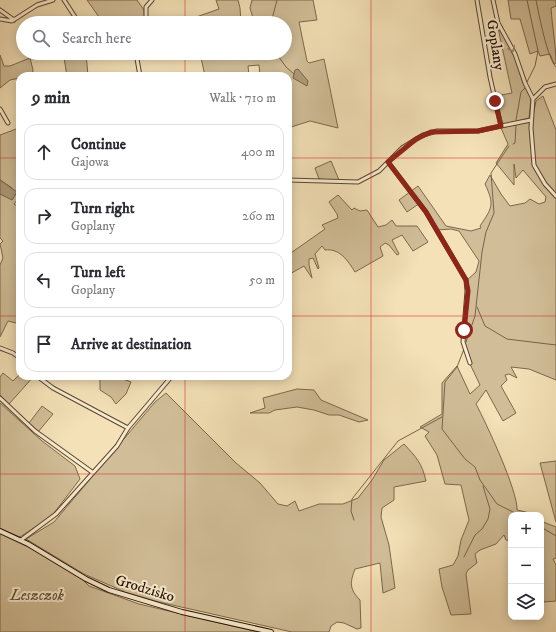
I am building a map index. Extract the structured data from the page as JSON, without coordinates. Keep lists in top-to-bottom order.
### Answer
{
  "streets": {
    "street": ["Goplany", "Grodzisko"]
  },
  "parks": ["Leszczok"],
  "page": {
    "search": "Search here",
    "heading": ["9 min", "Walk · 710 m"],
    "list": [
      ["Continue", "Gajowa", "400 m"],
      ["Turn right", "Goplany", "260 m"],
      ["Turn left", "Goplany", "50 m"],
      "Arrive at destination"
    ],
    "map_buttons": ["+", "−"]
  }
}
